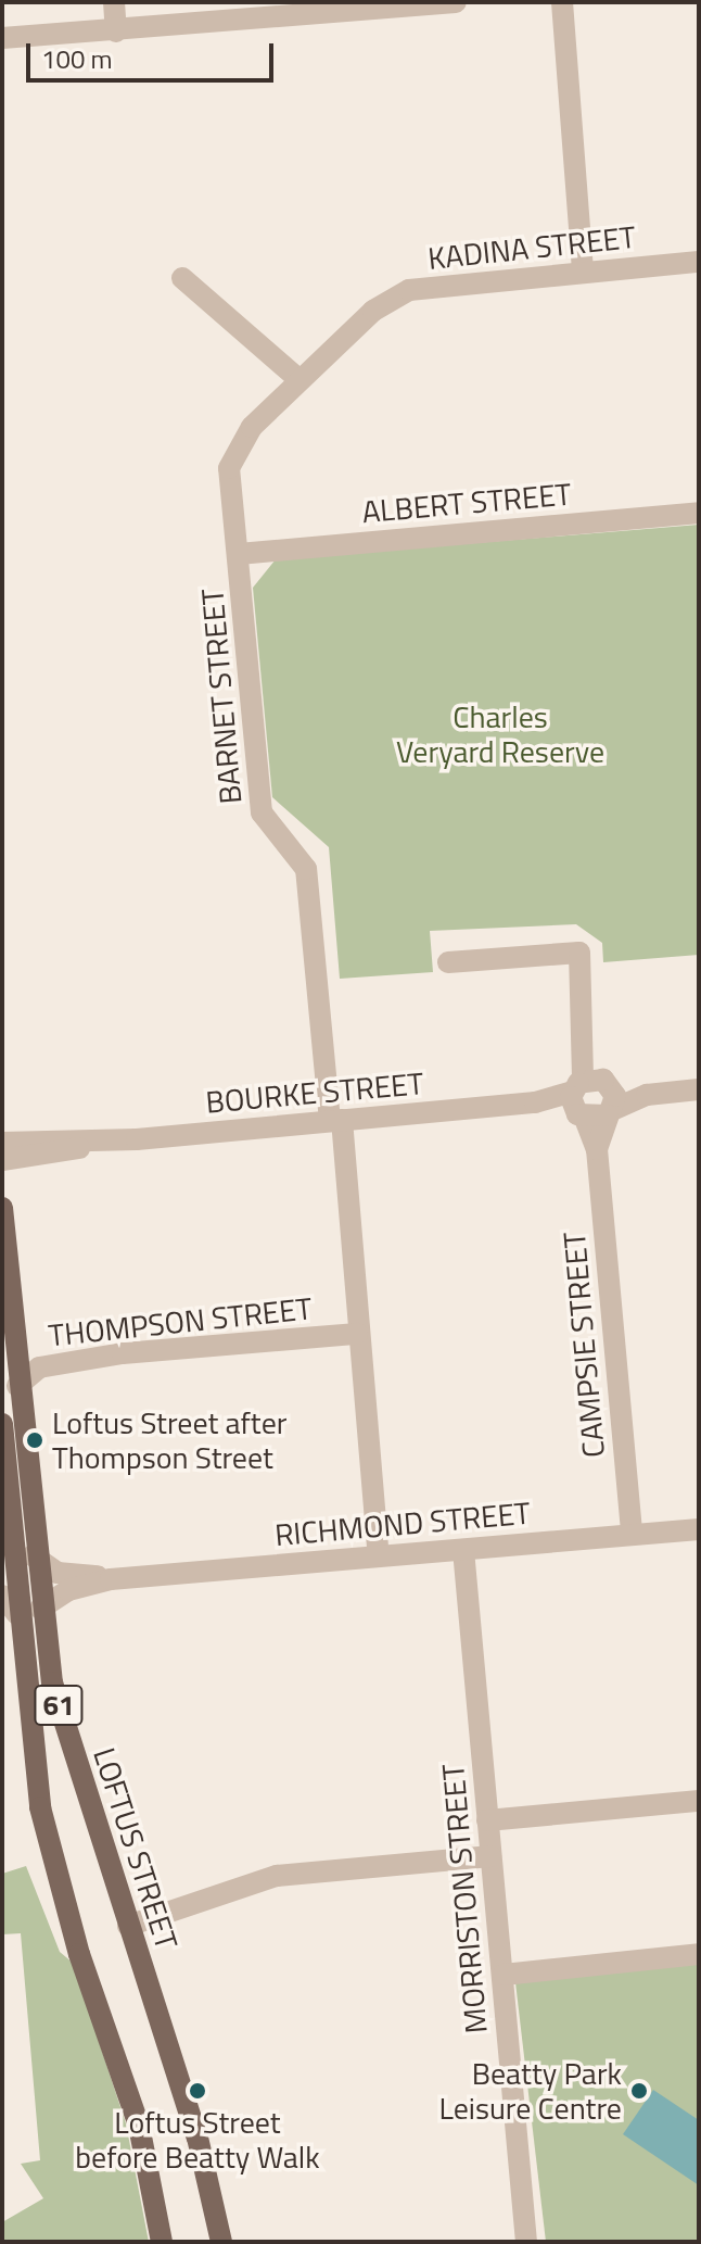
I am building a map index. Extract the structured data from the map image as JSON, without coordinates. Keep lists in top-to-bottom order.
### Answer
{
  "streets": {
    "main road": ["61", "LOFTUS STREET"],
    "street": [
      "KADINA STREET",
      "ALBERT STREET",
      "BARNET STREET",
      "BOURKE STREET",
      "THOMPSON STREET",
      "CAMPSIE STREET",
      "RICHMOND STREET",
      "MORRISTON STREET"
    ]
  },
  "crossings": [
    ["KADINA STREET", "BARNET STREET"],
    ["ALBERT STREET", "BARNET STREET"],
    ["BARNET STREET", "BOURKE STREET"],
    ["BARNET STREET", "THOMPSON STREET"],
    ["BARNET STREET", "RICHMOND STREET"],
    ["BOURKE STREET", "CAMPSIE STREET"],
    ["THOMPSON STREET", "LOFTUS STREET"],
    ["CAMPSIE STREET", "RICHMOND STREET"],
    ["RICHMOND STREET", "LOFTUS STREET"],
    ["RICHMOND STREET", "MORRISTON STREET"]
  ],
  "parks": ["Charles Veryard Reserve"],
  "places": ["Loftus Street after Thompson Street", "Loftus Street before Beatty Walk", "Beatty Park Leisure Centre"],
  "scale_bar": "100 m"
}
